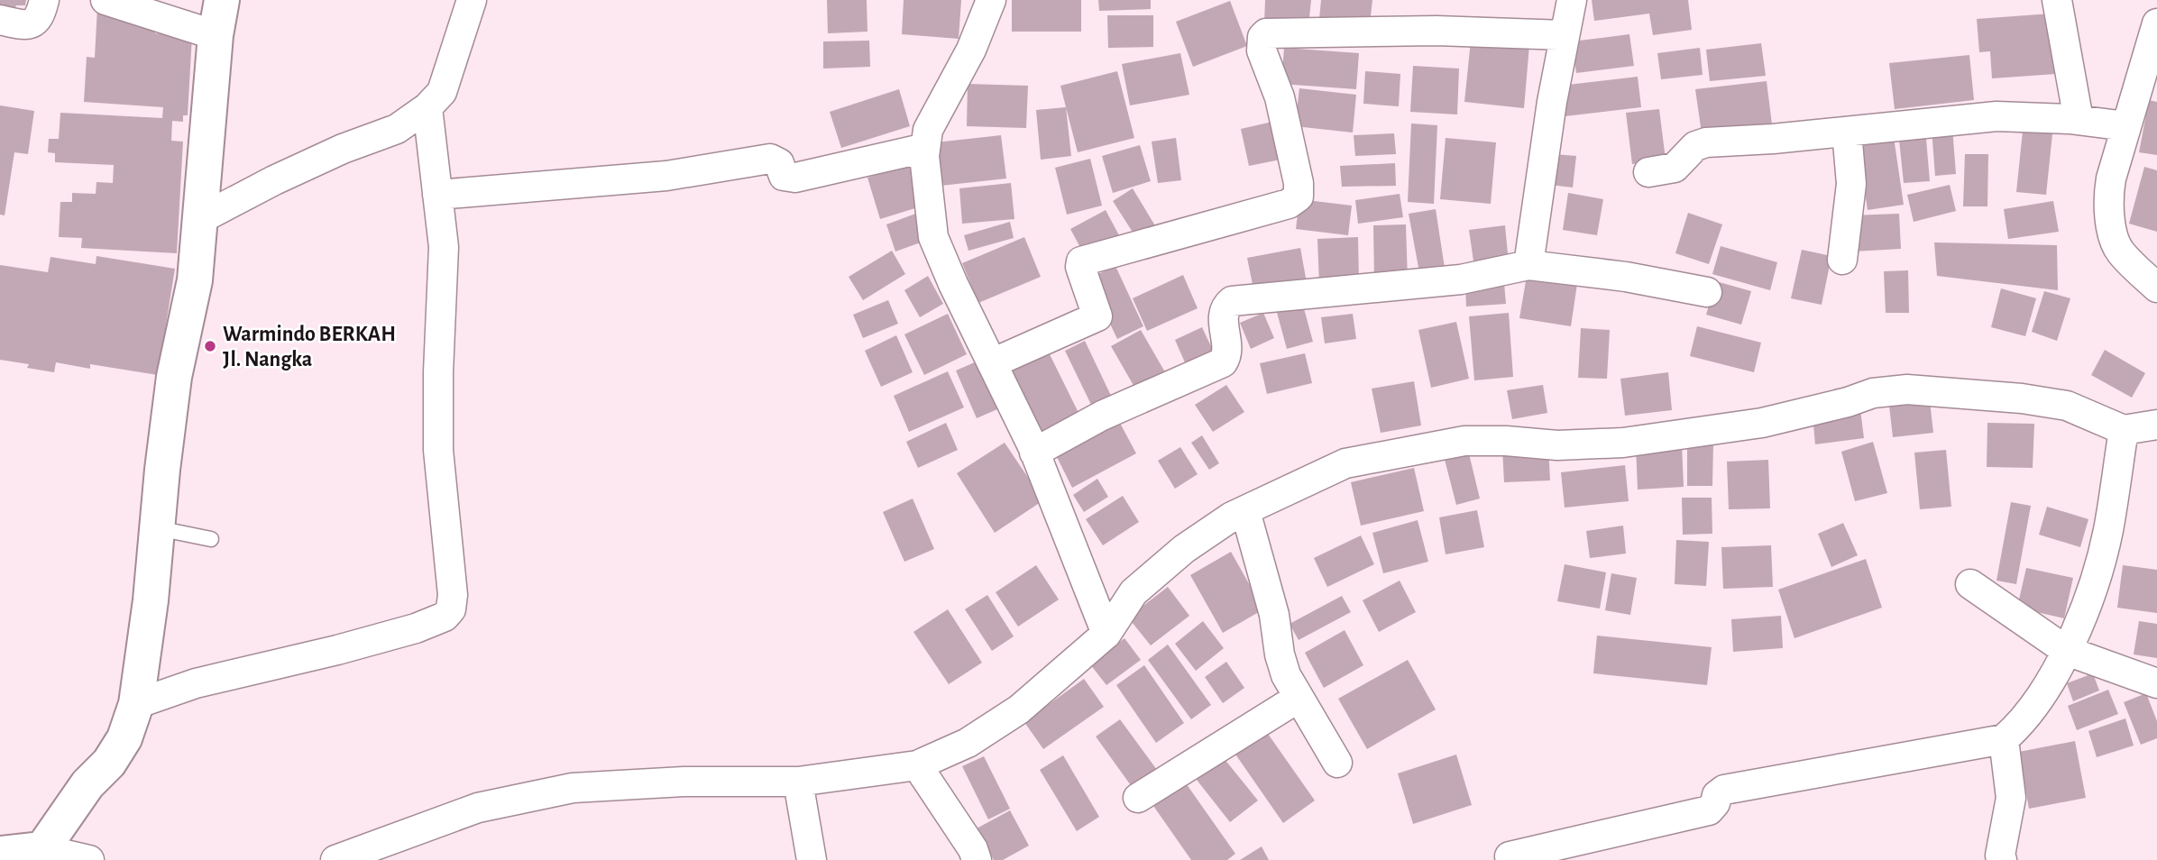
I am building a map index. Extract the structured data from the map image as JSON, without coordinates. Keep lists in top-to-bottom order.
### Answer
{
  "places": ["Warmindo BERKAH Jl. Nangka"]
}
